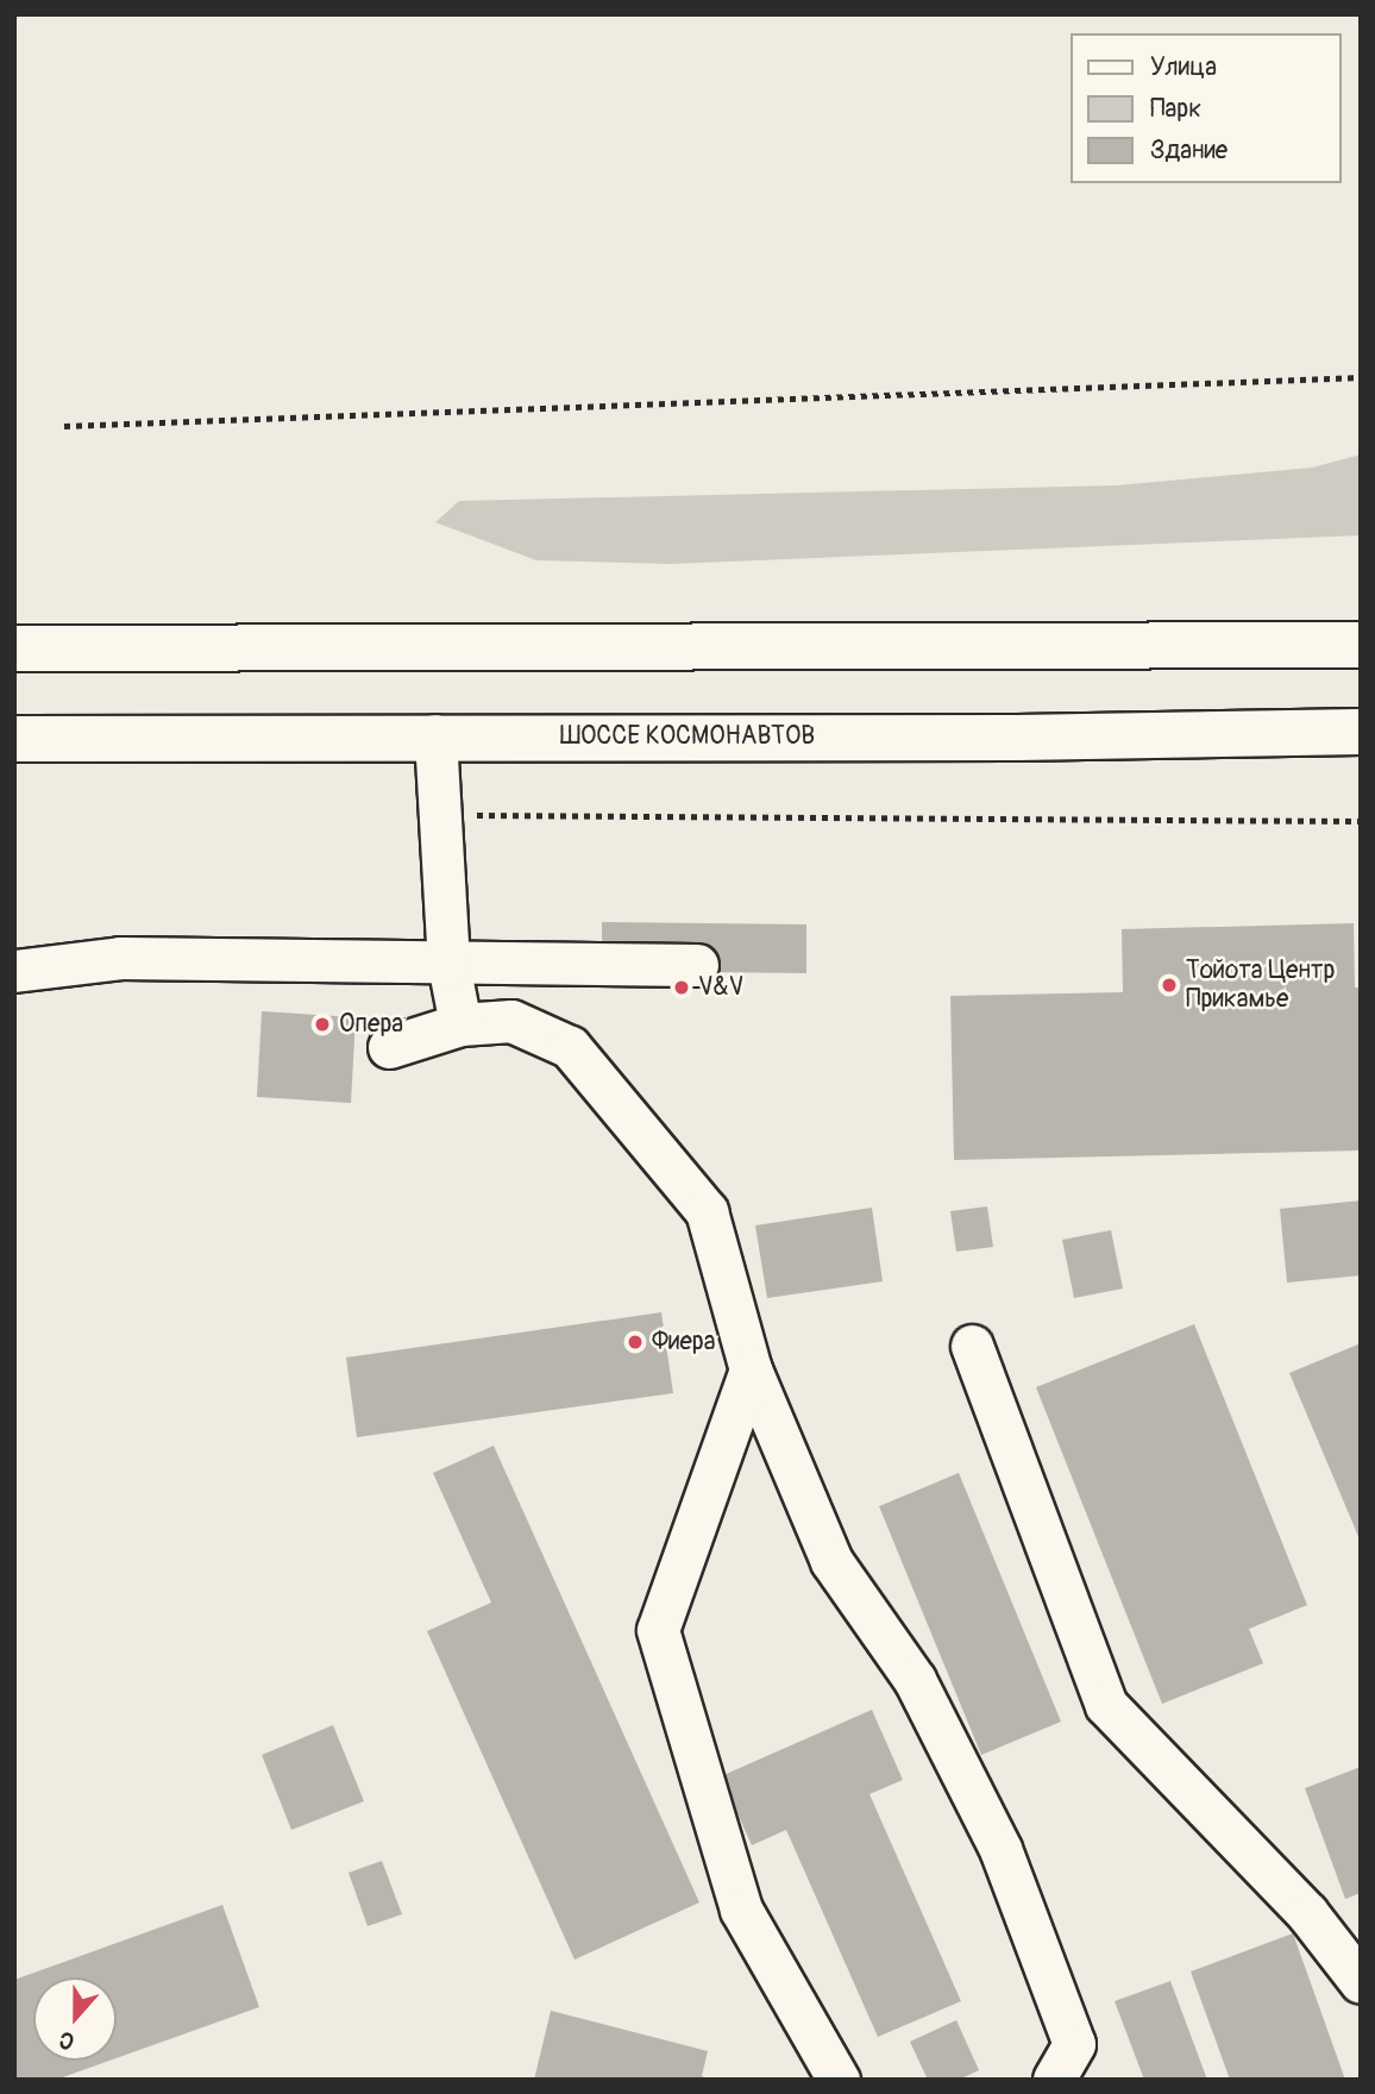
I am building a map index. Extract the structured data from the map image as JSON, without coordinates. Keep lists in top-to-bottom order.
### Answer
{
  "streets": {
    "main road": ["ШОССЕ КОСМОНАВТОВ"]
  },
  "places": [
    "Тойота Центр Прикамье",
    "V&V",
    "Опера",
    "Фиера"
  ],
  "legend": ["Улица", "Парк", "Здание"],
  "north": "bottom"
}
